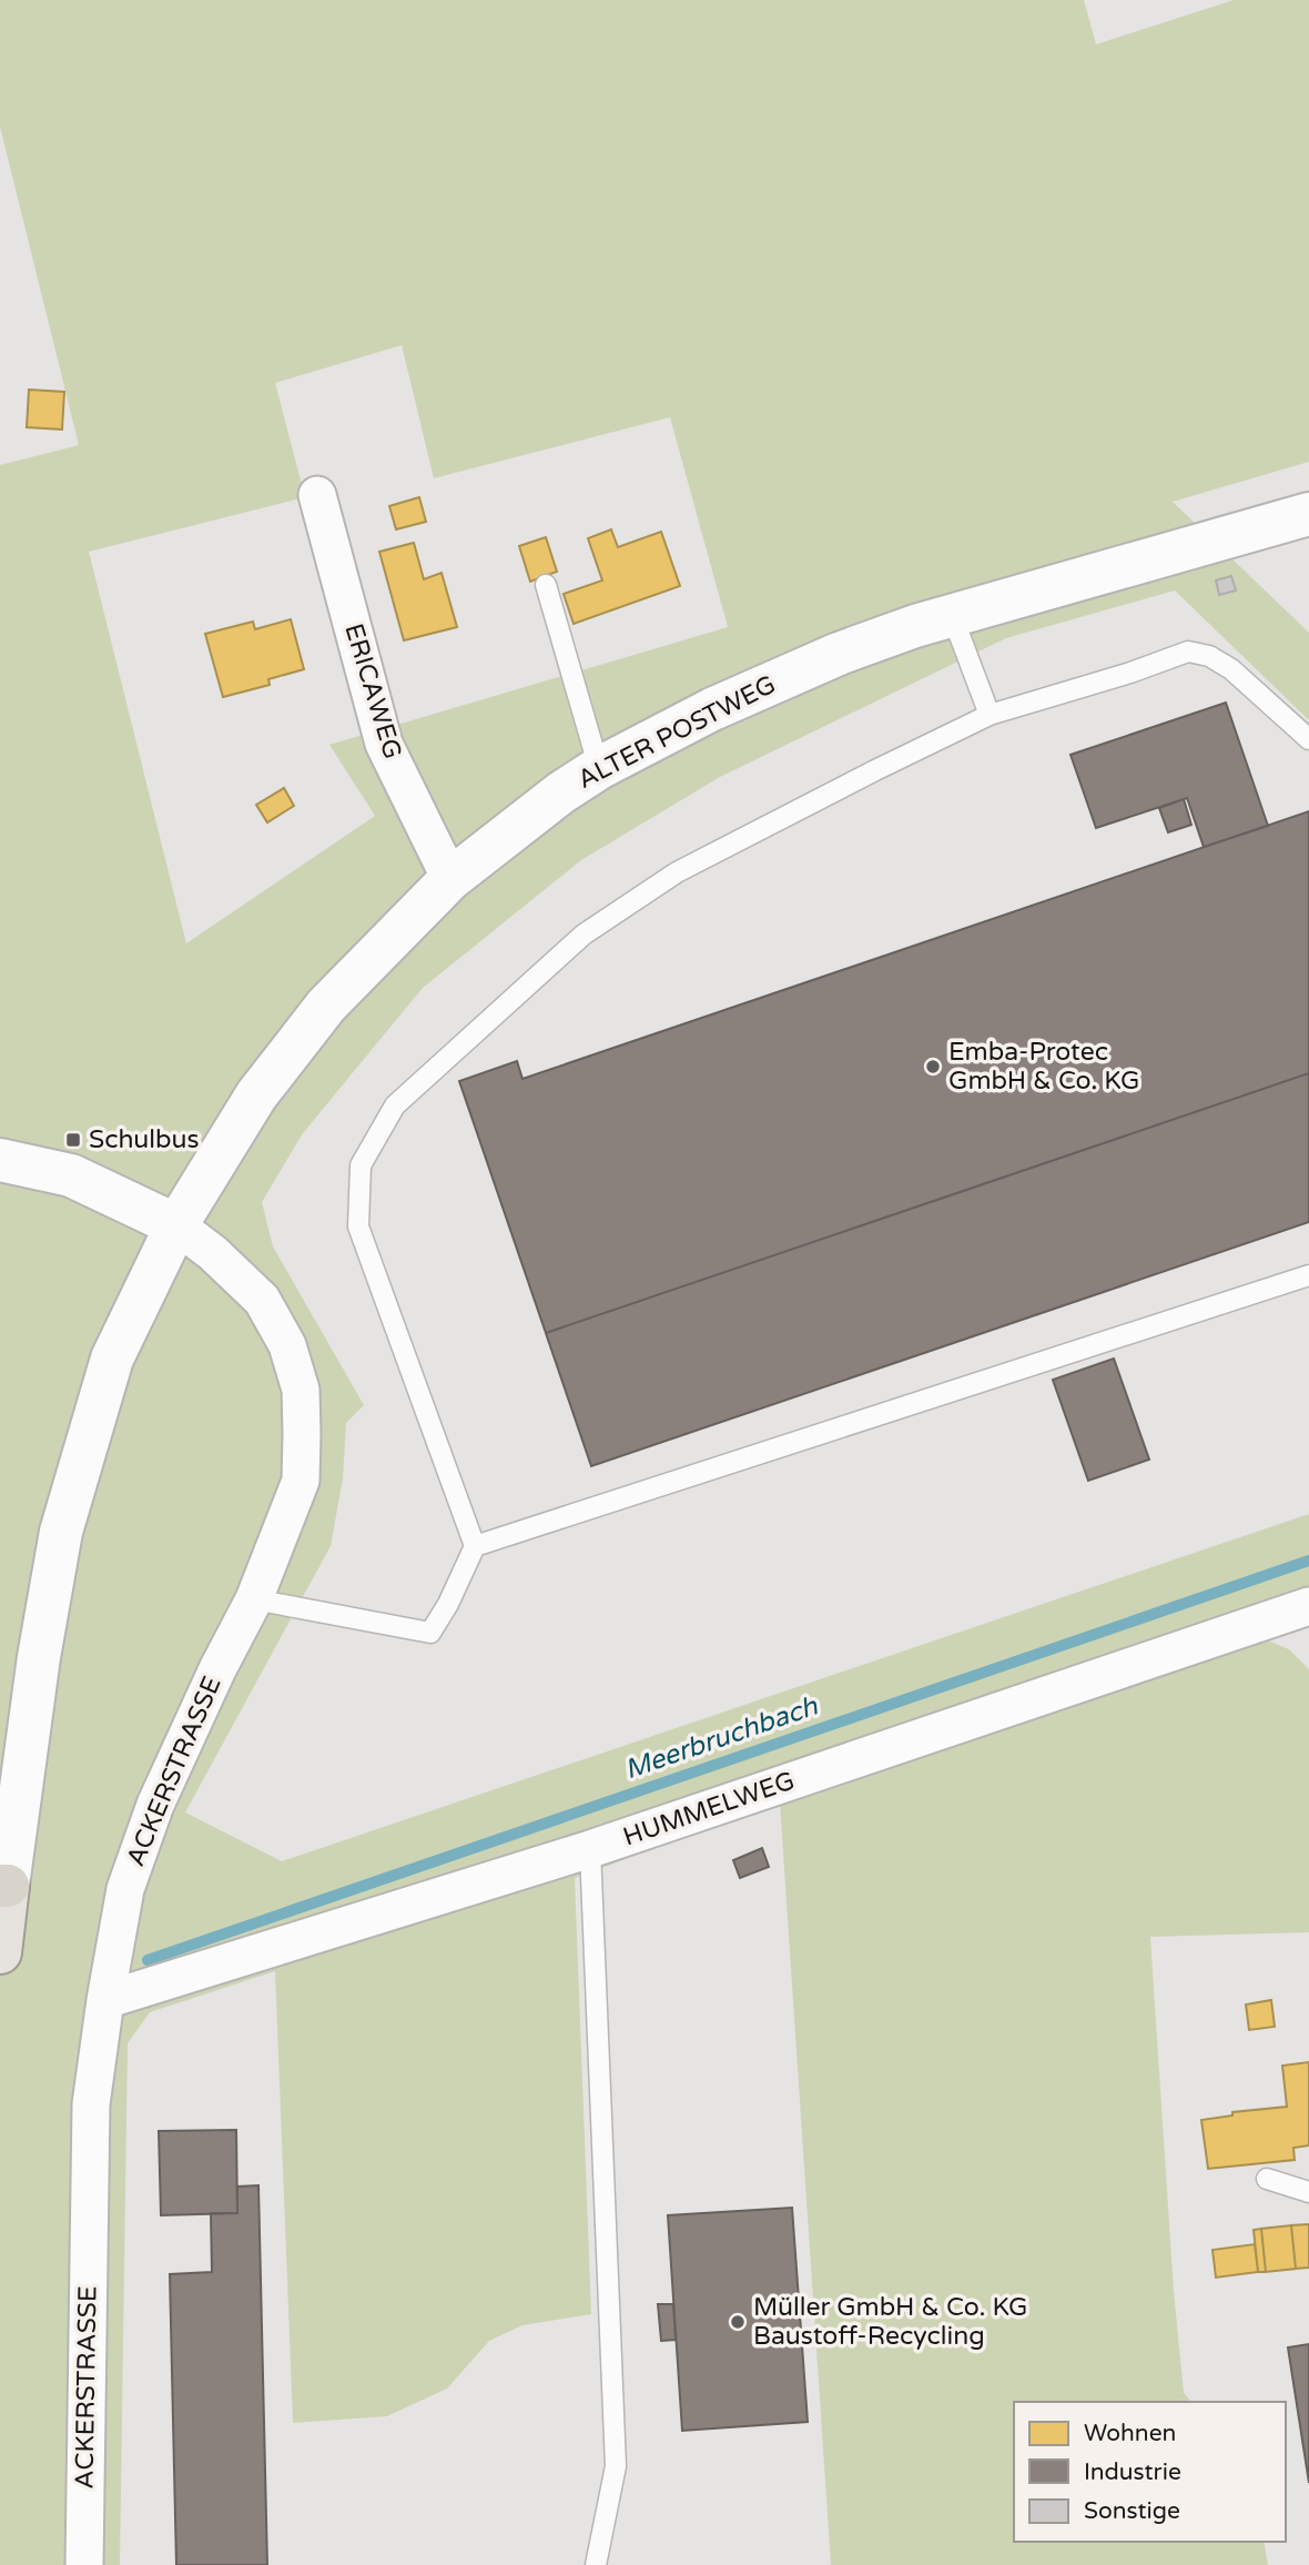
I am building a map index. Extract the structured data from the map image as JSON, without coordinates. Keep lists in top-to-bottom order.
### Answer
{
  "streets": {
    "street": [
      "ERICAWEG",
      "ALTER POSTWEG",
      "ACKERSTRASSE",
      "HUMMELWEG"
    ]
  },
  "crossings": [
    ["ERICAWEG", "ALTER POSTWEG"],
    ["ALTER POSTWEG", "ACKERSTRASSE"],
    ["ACKERSTRASSE", "HUMMELWEG"]
  ],
  "water": ["Meerbruchbach"],
  "places": {
    "other": ["Emba-Protec GmbH & Co. KG", "Müller GmbH & Co. KG Baustoff-Recycling"],
    "transit": ["Schulbus"]
  },
  "legend": ["Wohnen", "Industrie", "Sonstige"]
}
